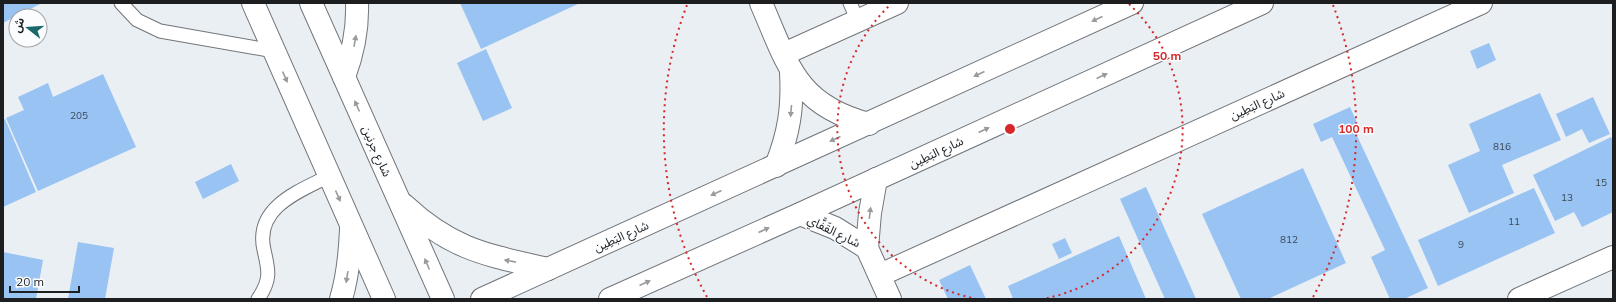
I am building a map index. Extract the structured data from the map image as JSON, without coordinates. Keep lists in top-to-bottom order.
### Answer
{
  "streets": {
    "main road": ["شارع البَطِين", "شارع جرنين", "شارع القَفَّاي"]
  },
  "crossings": [
    ["شارع البَطِين", "شارع القَفَّاي"]
  ],
  "house_numbers": [
    "205",
    "816",
    "15",
    "13",
    "11",
    "812",
    "9"
  ],
  "scale_bar": "20 m",
  "north": "left",
  "rings": ["50 m", "100 m"]
}
